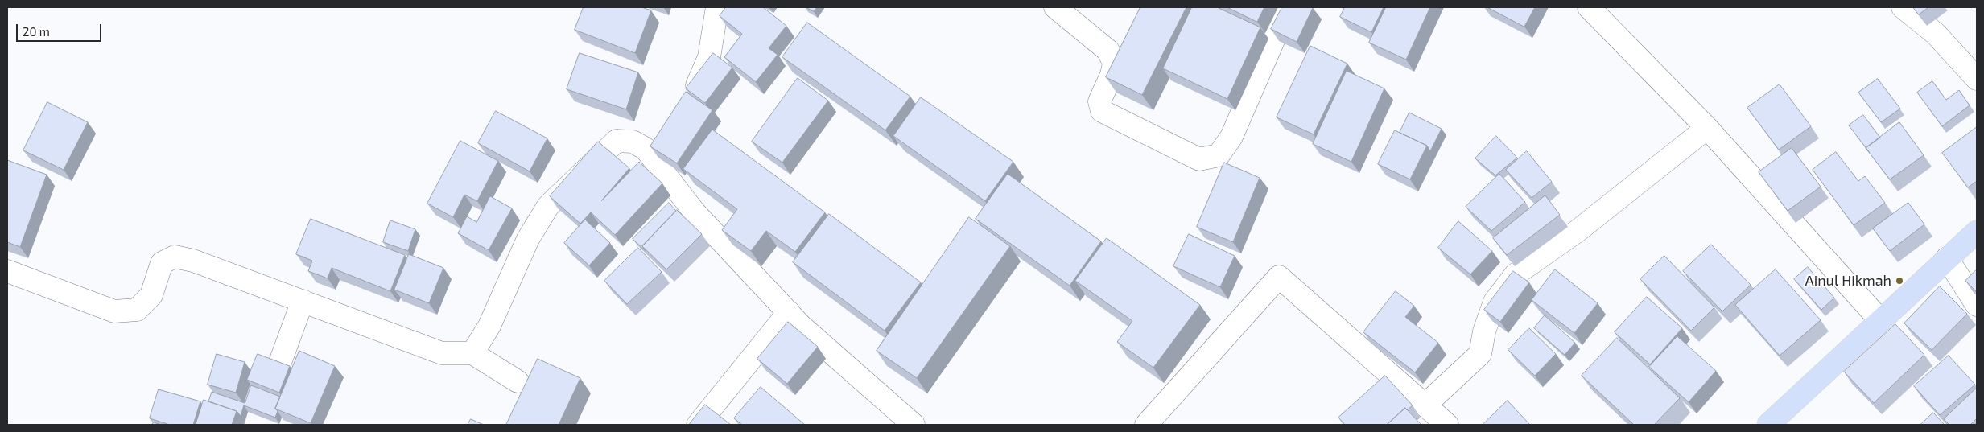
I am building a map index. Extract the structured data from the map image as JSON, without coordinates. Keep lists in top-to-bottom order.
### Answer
{
  "places": ["Ainul Hikmah"],
  "scale_bar": "20 m"
}
